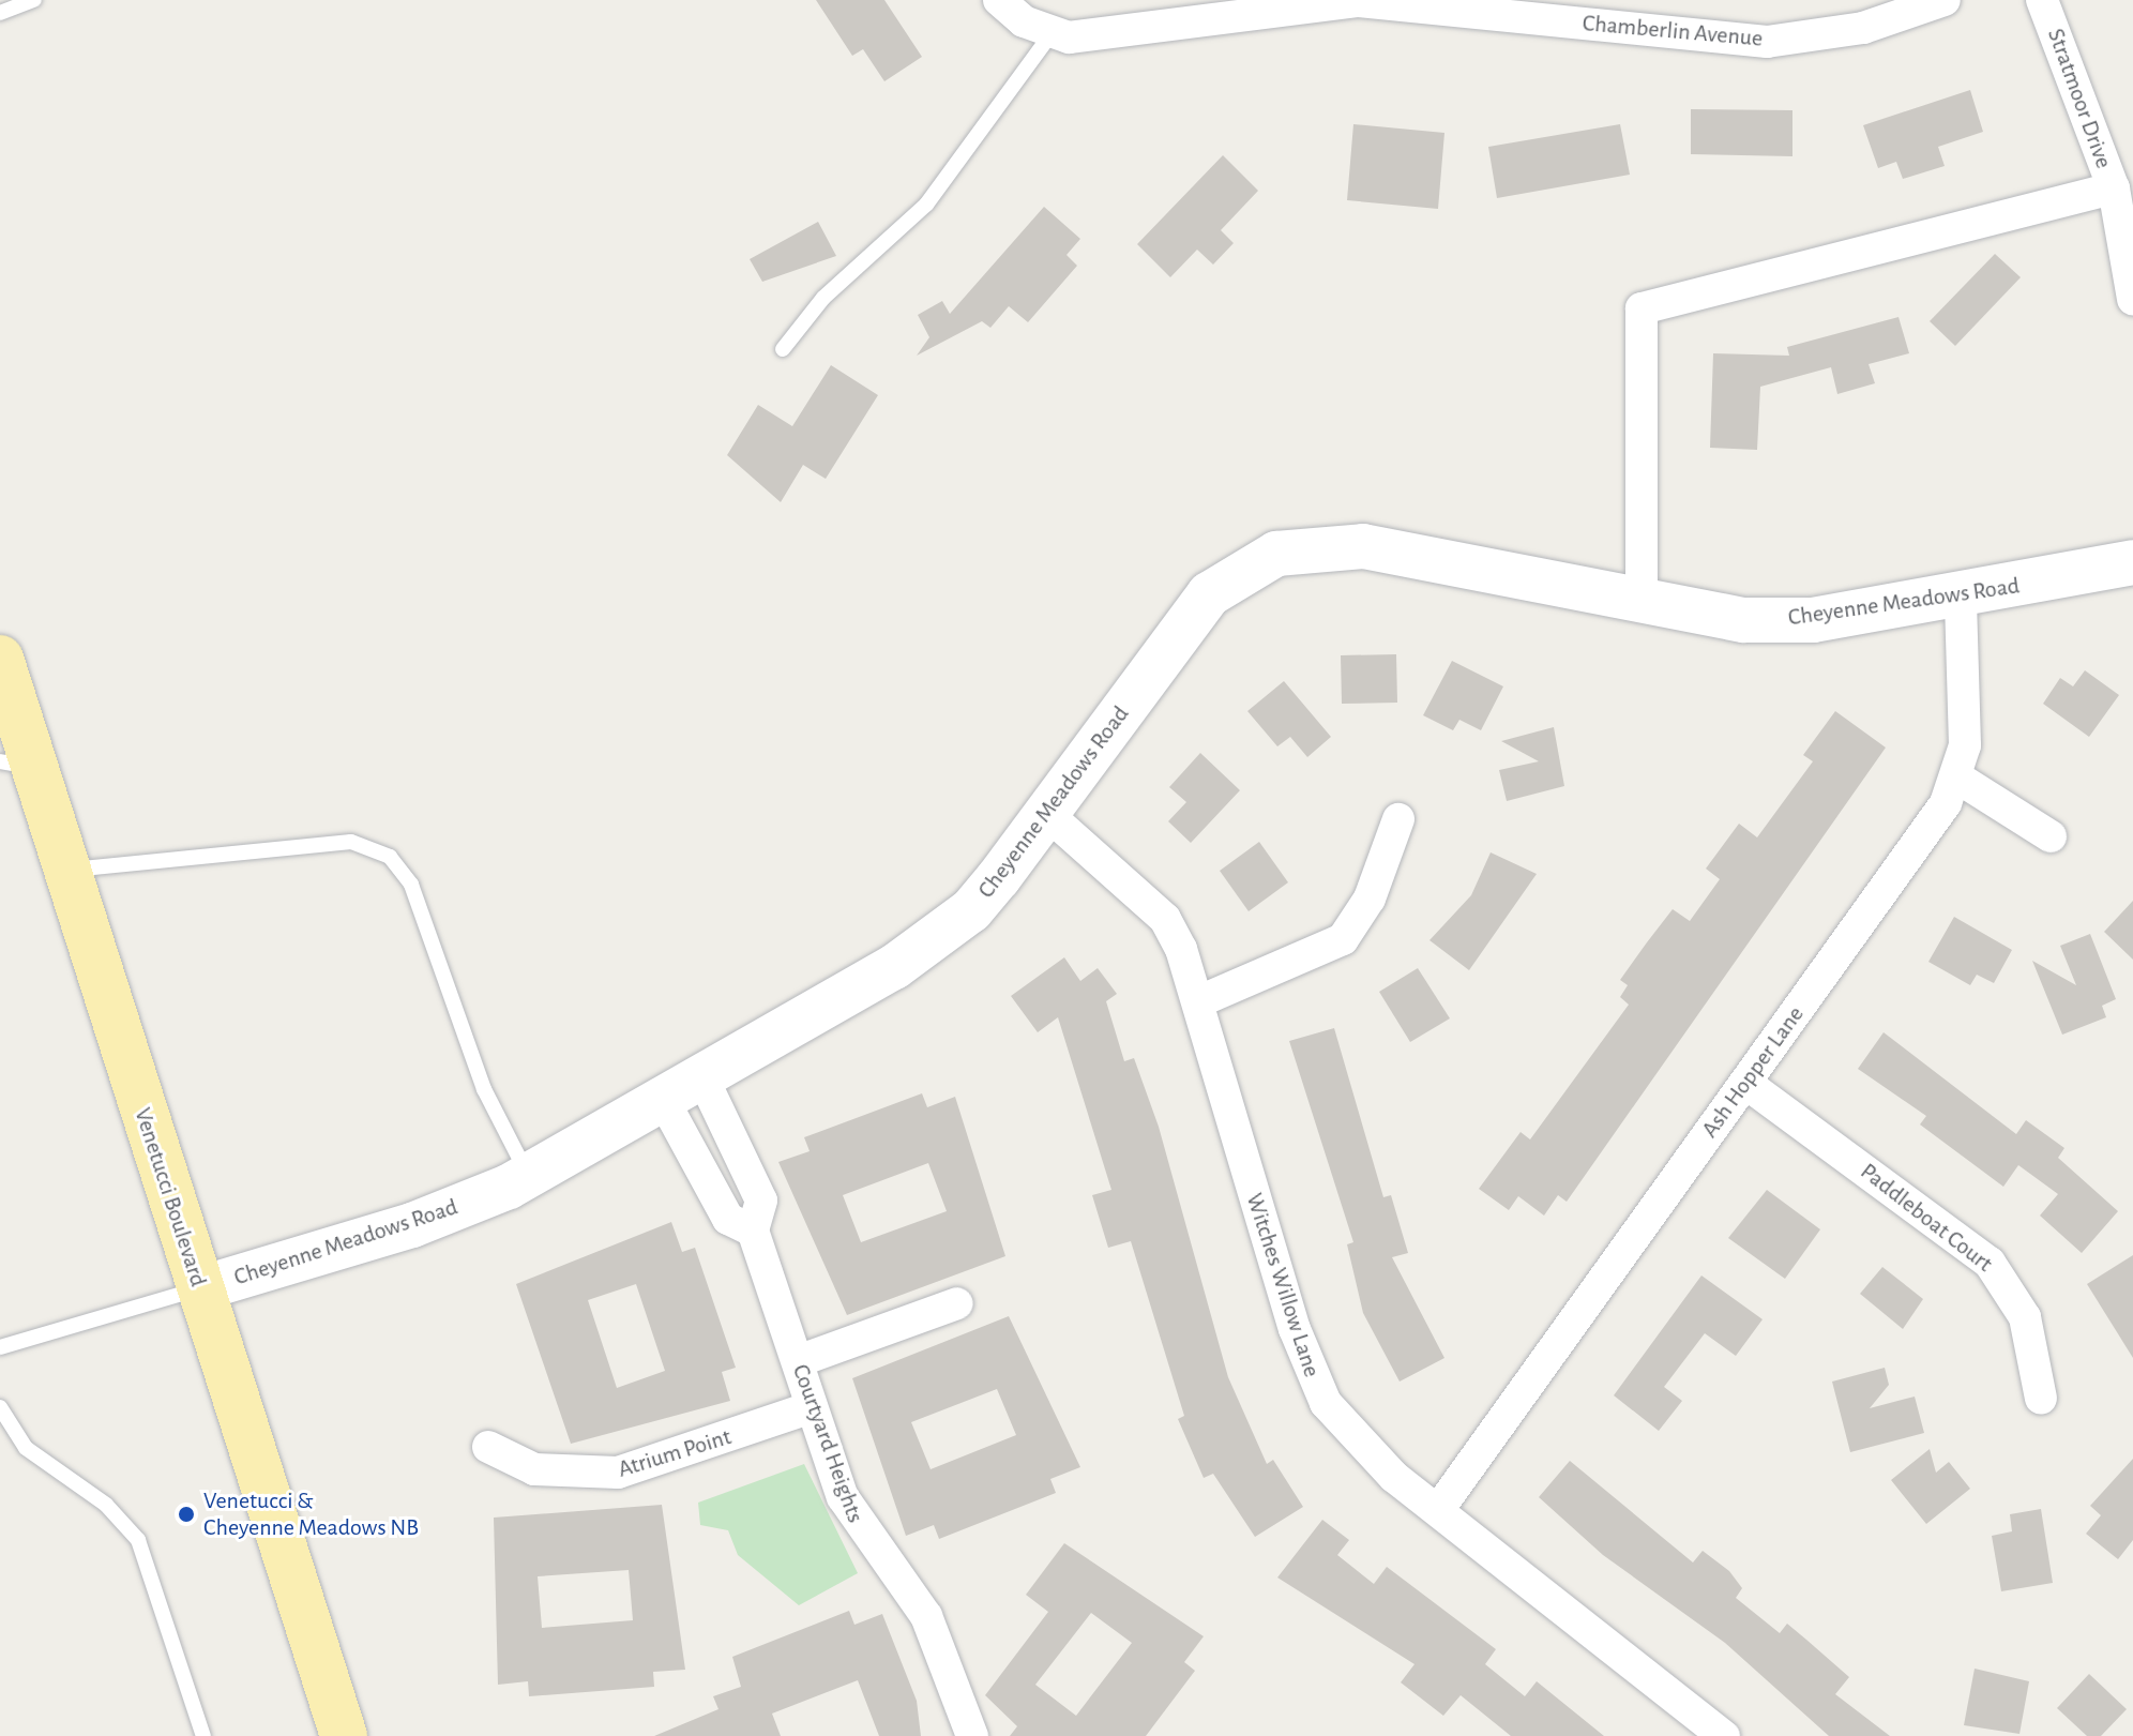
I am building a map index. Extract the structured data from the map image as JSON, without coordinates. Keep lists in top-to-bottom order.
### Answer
{
  "streets": {
    "main road": ["Cheyenne Meadows Road", "Venetucci Boulevard"],
    "street": [
      "Chamberlin Avenue",
      "Stratmoor Drive",
      "Ash Hopper Lane",
      "Paddleboat Court",
      "Witches Willow Lane",
      "Courtyard Heights",
      "Atrium Point"
    ]
  },
  "crossings": [
    ["Cheyenne Meadows Road", "Ash Hopper Lane"],
    ["Cheyenne Meadows Road", "Venetucci Boulevard"],
    ["Cheyenne Meadows Road", "Witches Willow Lane"],
    ["Cheyenne Meadows Road", "Courtyard Heights"],
    ["Ash Hopper Lane", "Paddleboat Court"],
    ["Ash Hopper Lane", "Witches Willow Lane"],
    ["Courtyard Heights", "Atrium Point"]
  ],
  "places": ["Venetucci & Cheyenne Meadows NB"]
}
